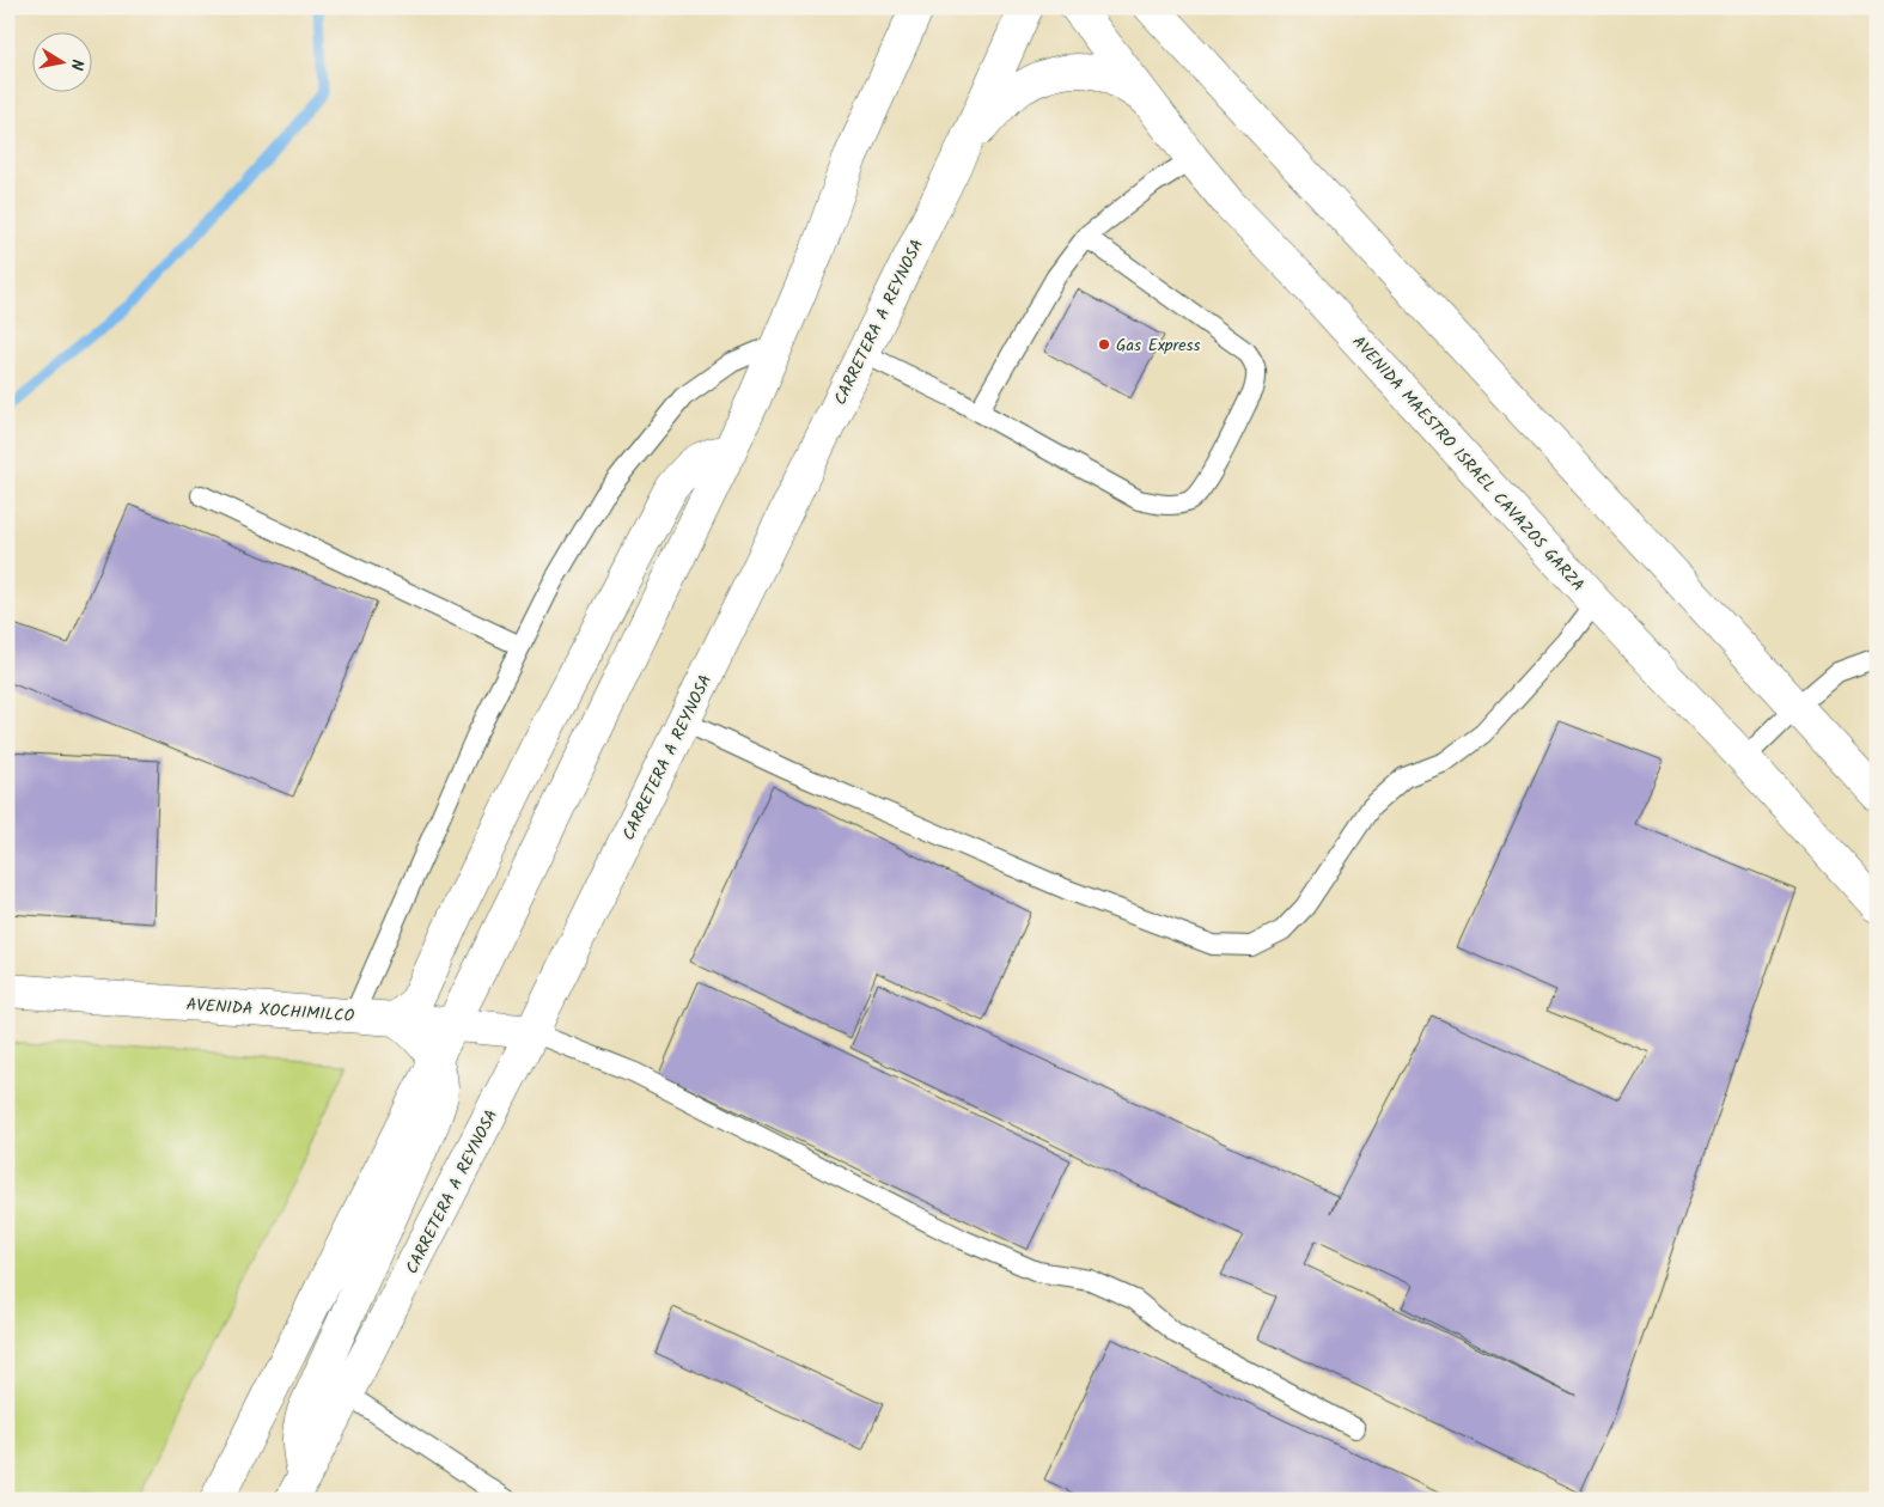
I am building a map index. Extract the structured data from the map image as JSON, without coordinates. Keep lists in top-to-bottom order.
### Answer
{
  "streets": {
    "main road": ["CARRETERA A REYNOSA", "AVENIDA MAESTRO ISRAEL CAVAZOS GARZA", "AVENIDA XOCHIMILCO"]
  },
  "crossings": [
    ["CARRETERA A REYNOSA", "AVENIDA XOCHIMILCO"]
  ],
  "places": ["Gas Express"],
  "north": "right"
}
